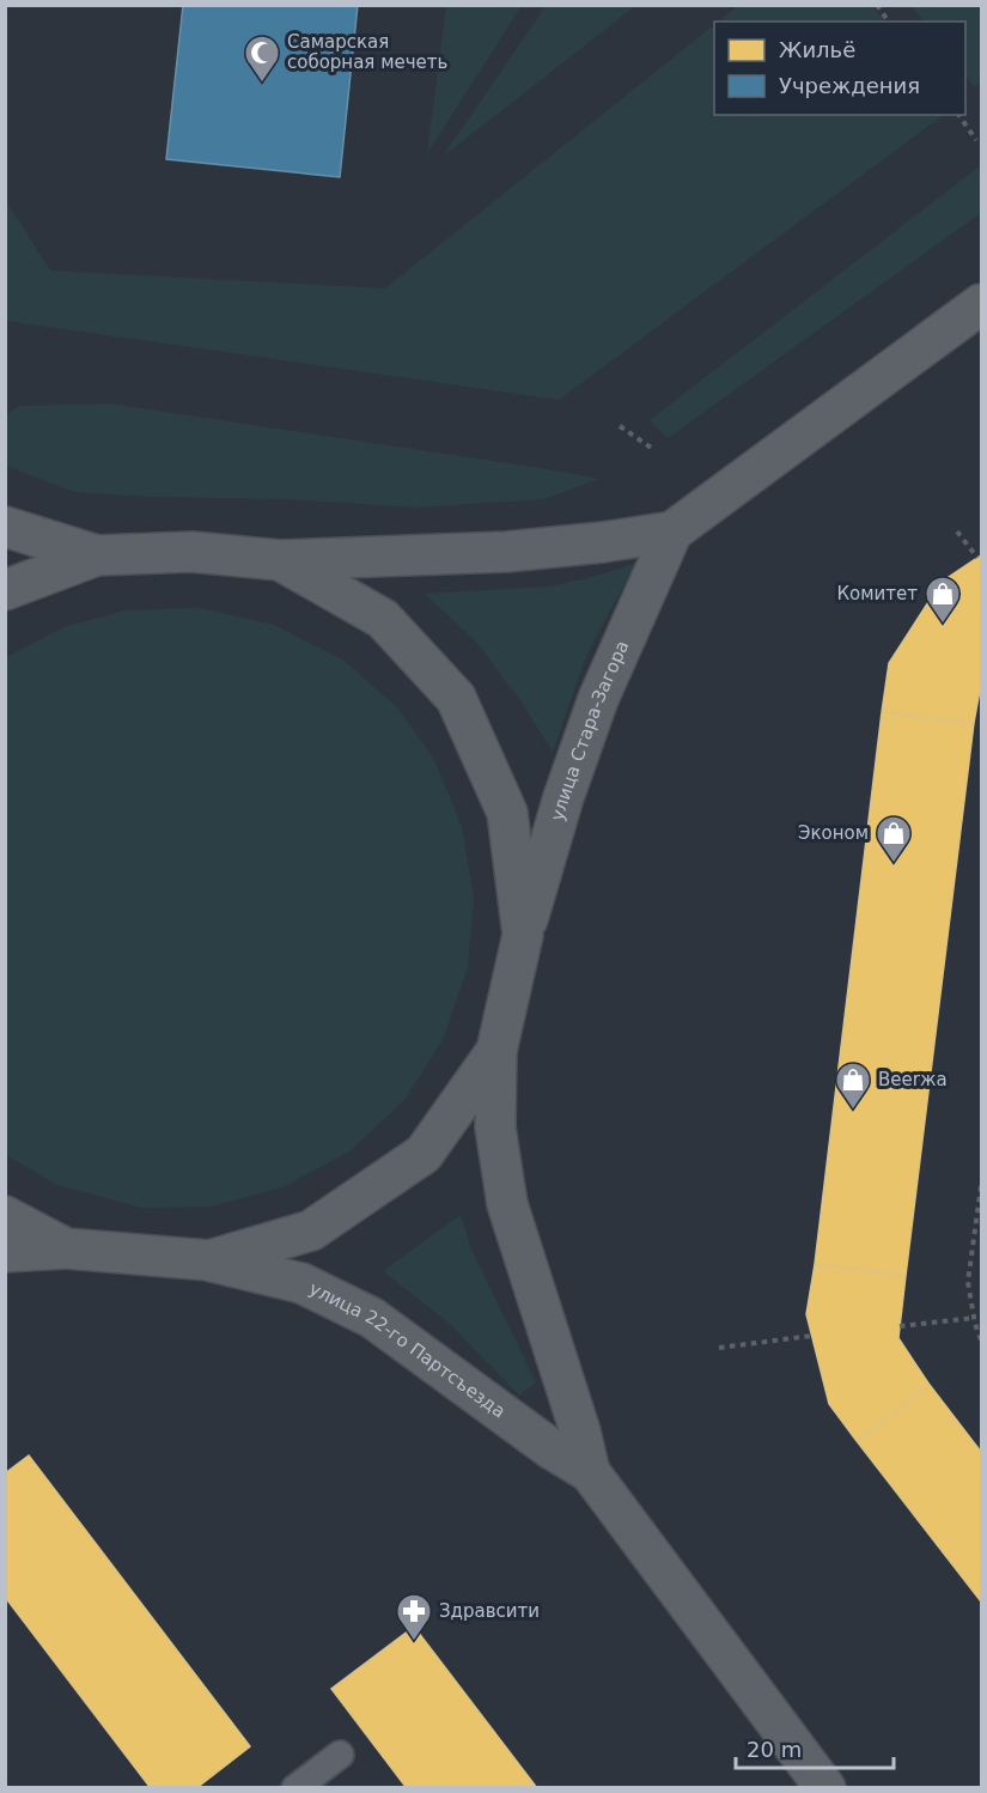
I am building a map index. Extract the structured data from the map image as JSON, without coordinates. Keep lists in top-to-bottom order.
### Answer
{
  "streets": {
    "main road": ["улица Стара-Загора", "улица 22-го Партсъезда"]
  },
  "crossings": [
    ["улица Стара-Загора", "улица 22-го Партсъезда"]
  ],
  "places": {
    "mosque": ["Самарская соборная мечеть"],
    "shop": ["Комитет", "Эконом", "Beerжа"],
    "pharmacy": ["Здравсити"]
  },
  "legend": ["Жильё", "Учреждения"],
  "scale_bar": "20 m"
}
